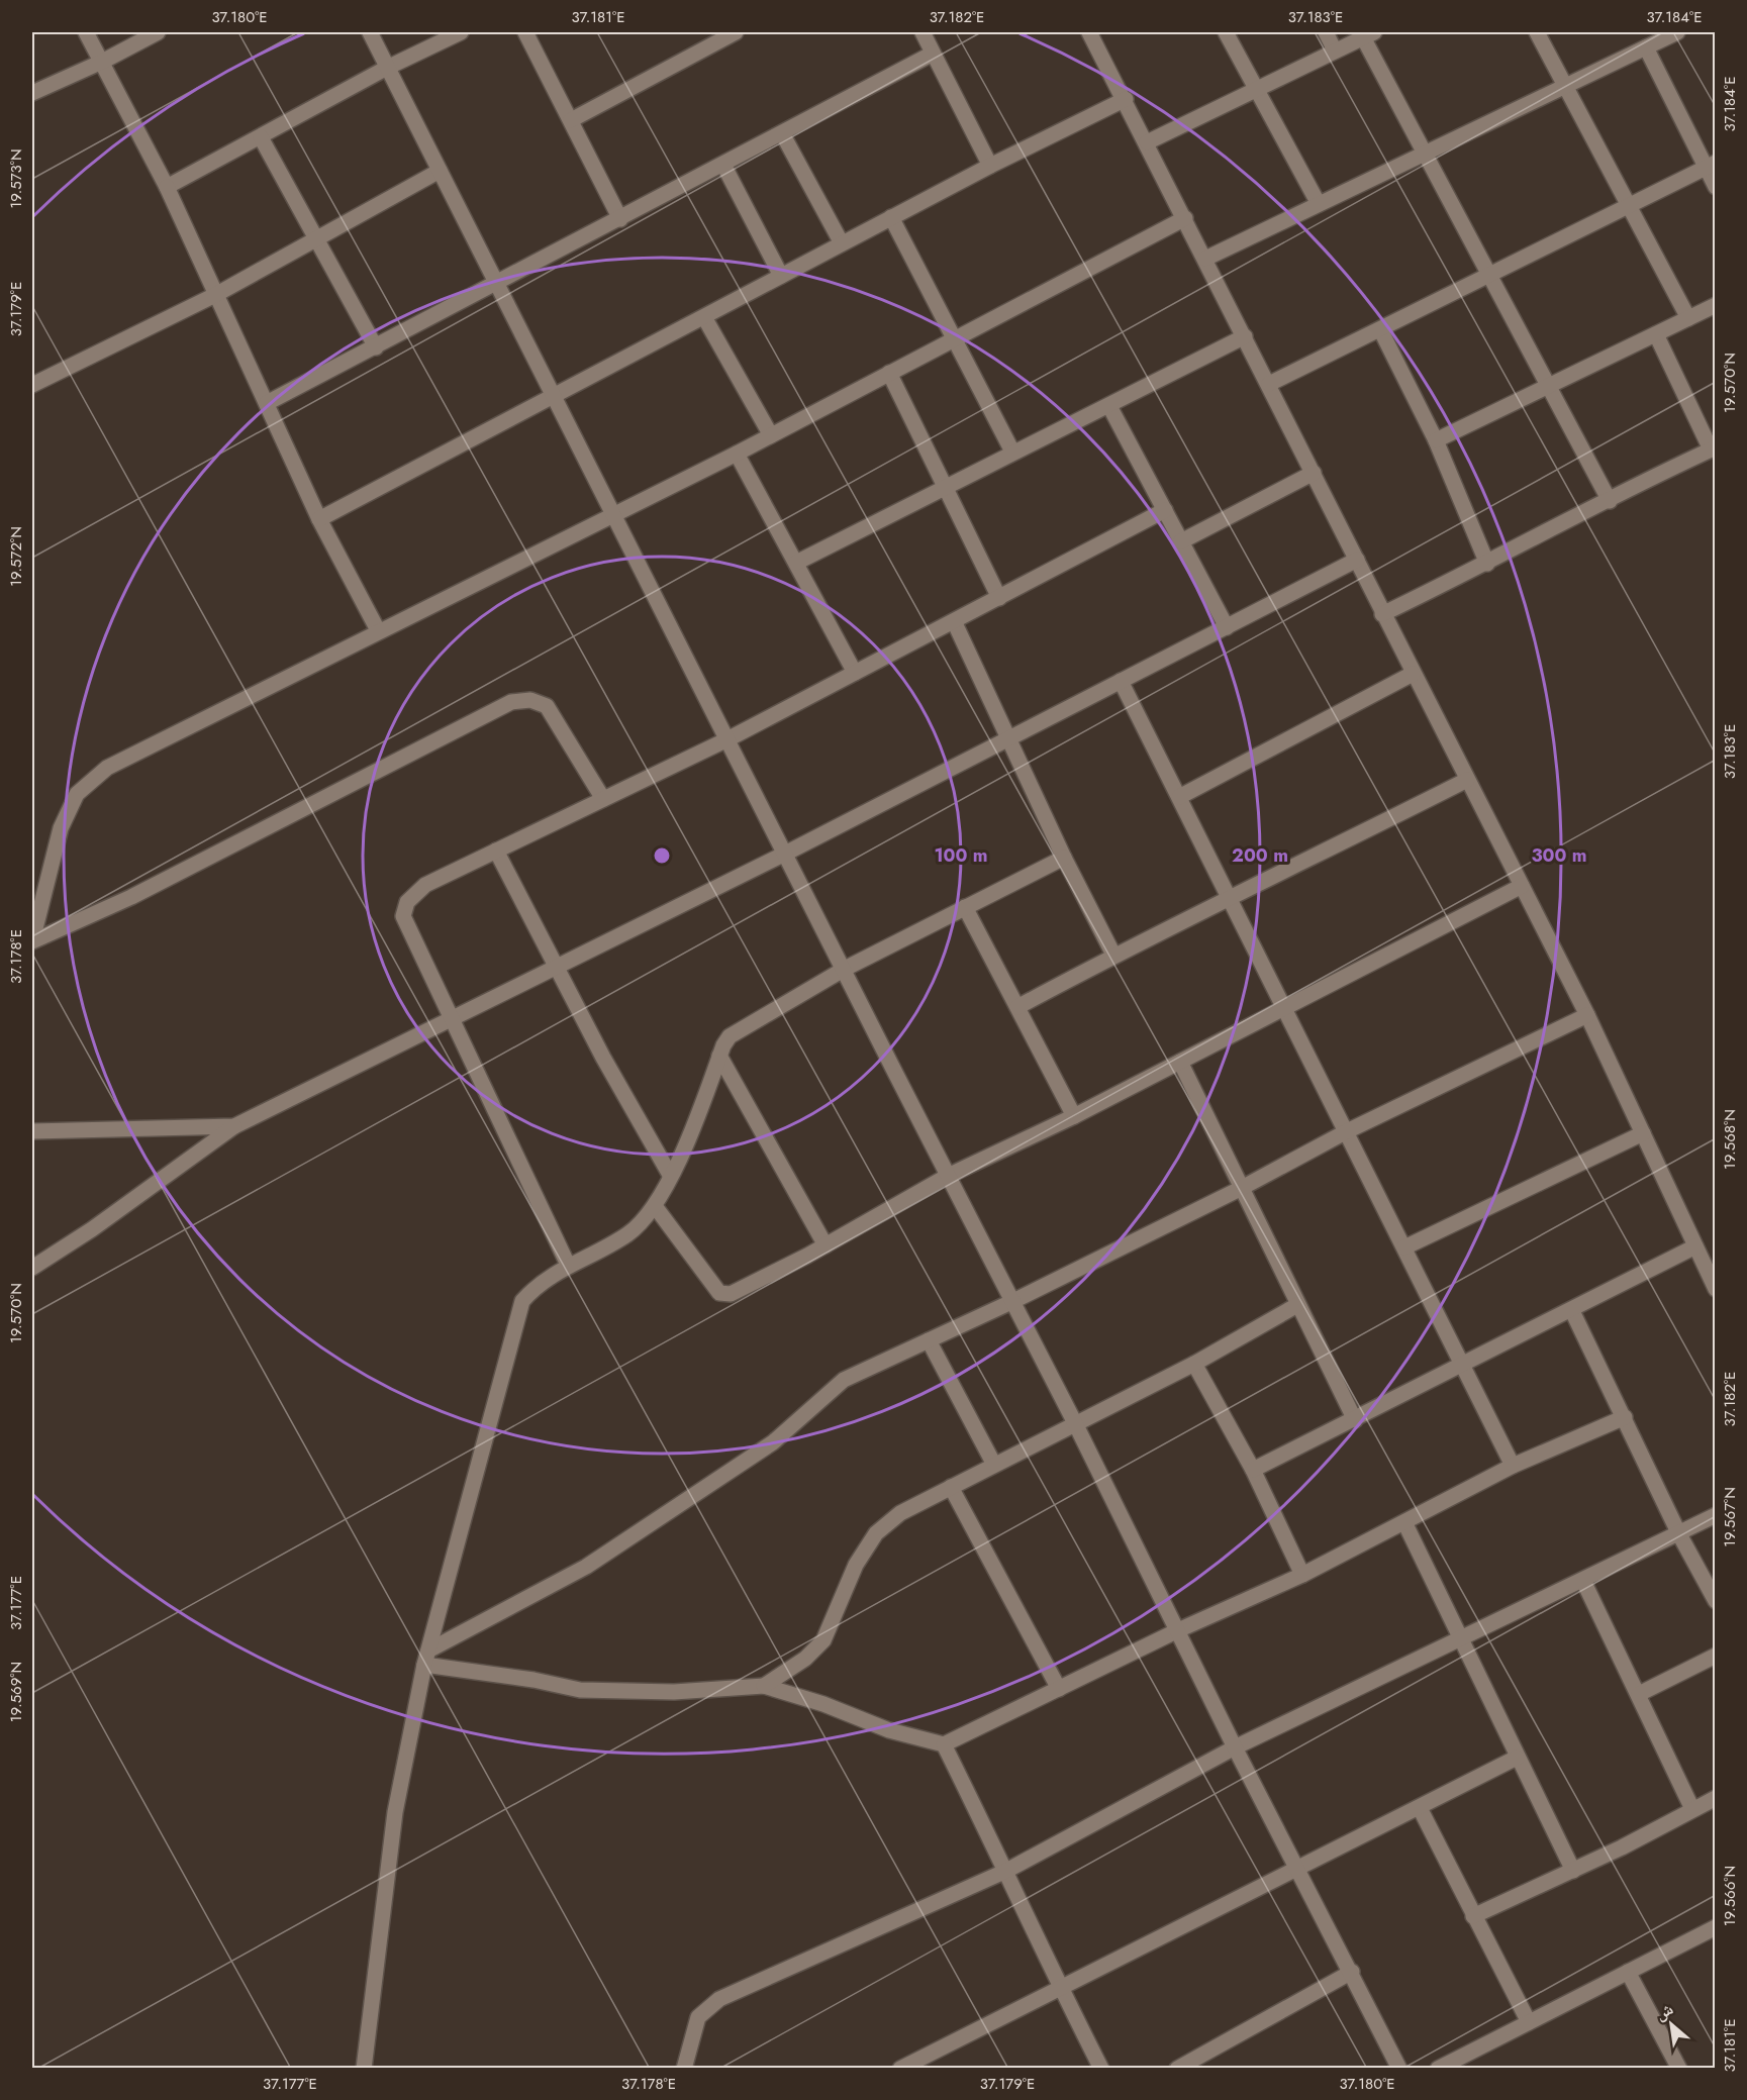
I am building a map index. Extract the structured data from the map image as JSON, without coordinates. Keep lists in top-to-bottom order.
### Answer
{
  "north": "top left",
  "coordinates": [
    "37.180°E",
    "37.181°E",
    "37.182°E",
    "37.183°E",
    "37.184°E",
    "19.573°N",
    "37.179°E",
    "19.570°N",
    "19.572°N",
    "37.178°E",
    "19.568°N",
    "19.567°N",
    "37.177°E",
    "19.569°N",
    "19.566°N"
  ],
  "rings": ["100 m", "200 m", "300 m"]
}
